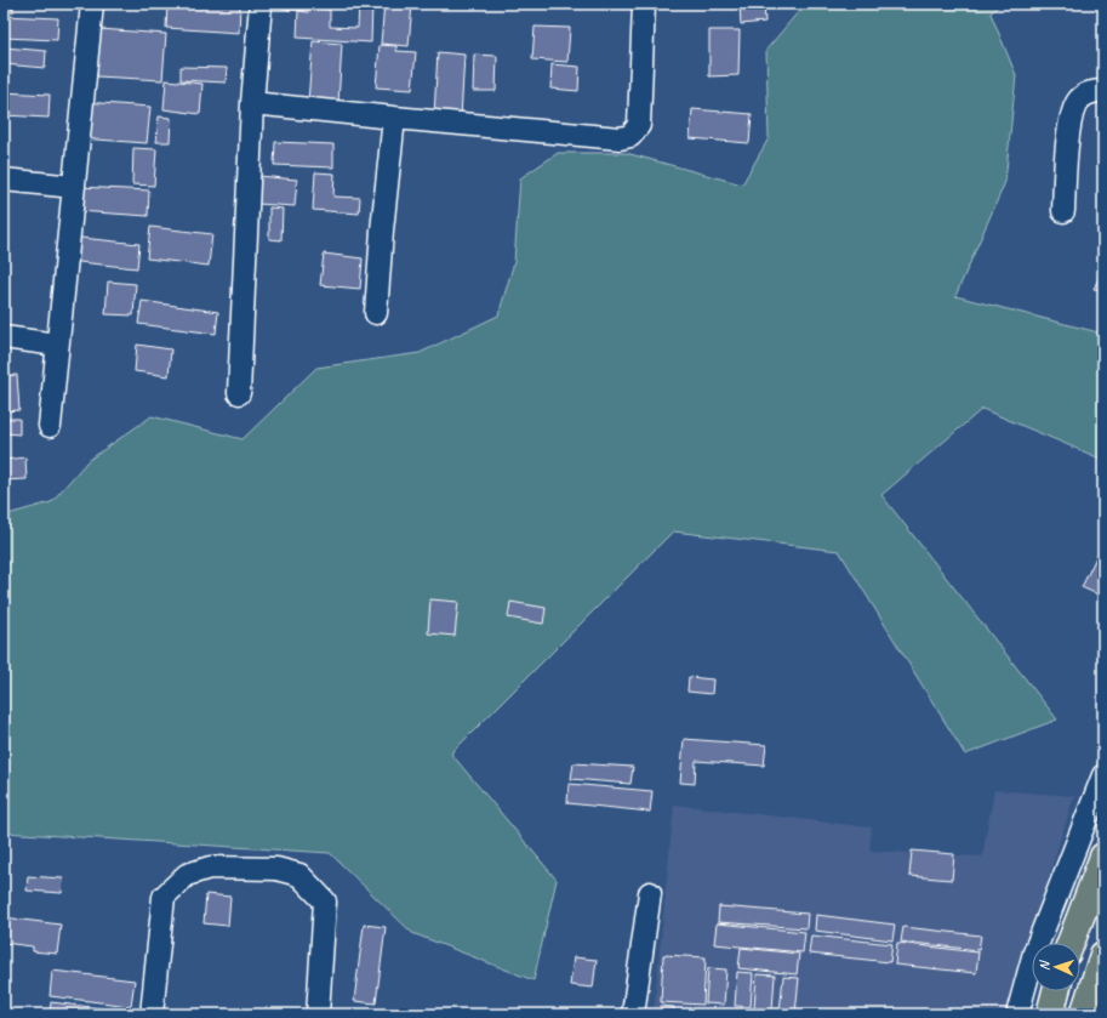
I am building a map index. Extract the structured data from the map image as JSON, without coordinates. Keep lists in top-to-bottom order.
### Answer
{
  "north": "left"
}
